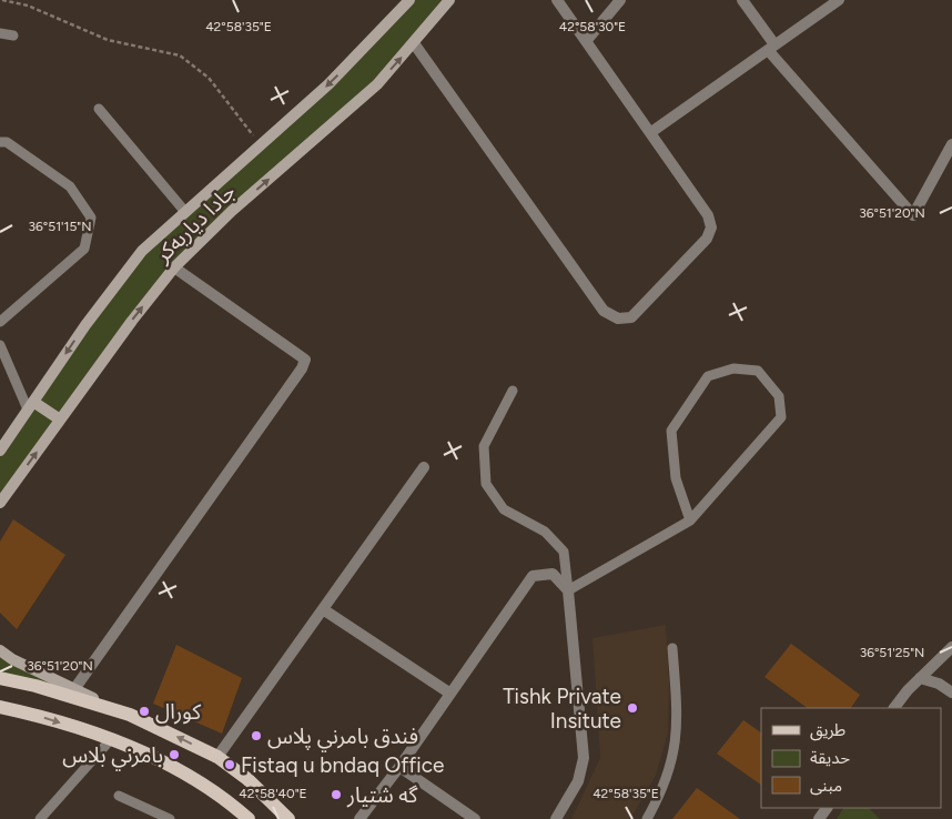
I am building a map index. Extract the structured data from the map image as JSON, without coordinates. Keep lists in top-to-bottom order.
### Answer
{
  "streets": {
    "main road": ["جادا دیاربه‌كر"]
  },
  "places": [
    "Tishk Private Insitute",
    "كورال",
    "فندق بامرني پلاس",
    "بامرني بلاس",
    "Fistaq u bndaq Office",
    "گه شتيار"
  ],
  "legend": ["طريق", "حديقة", "مبنى"],
  "coordinates": [
    "42°58'35\"E",
    "42°58'30\"E",
    "36°51'20\"N",
    "36°51'15\"N",
    "36°51'25\"N",
    "42°58'40\"E"
  ]
}
